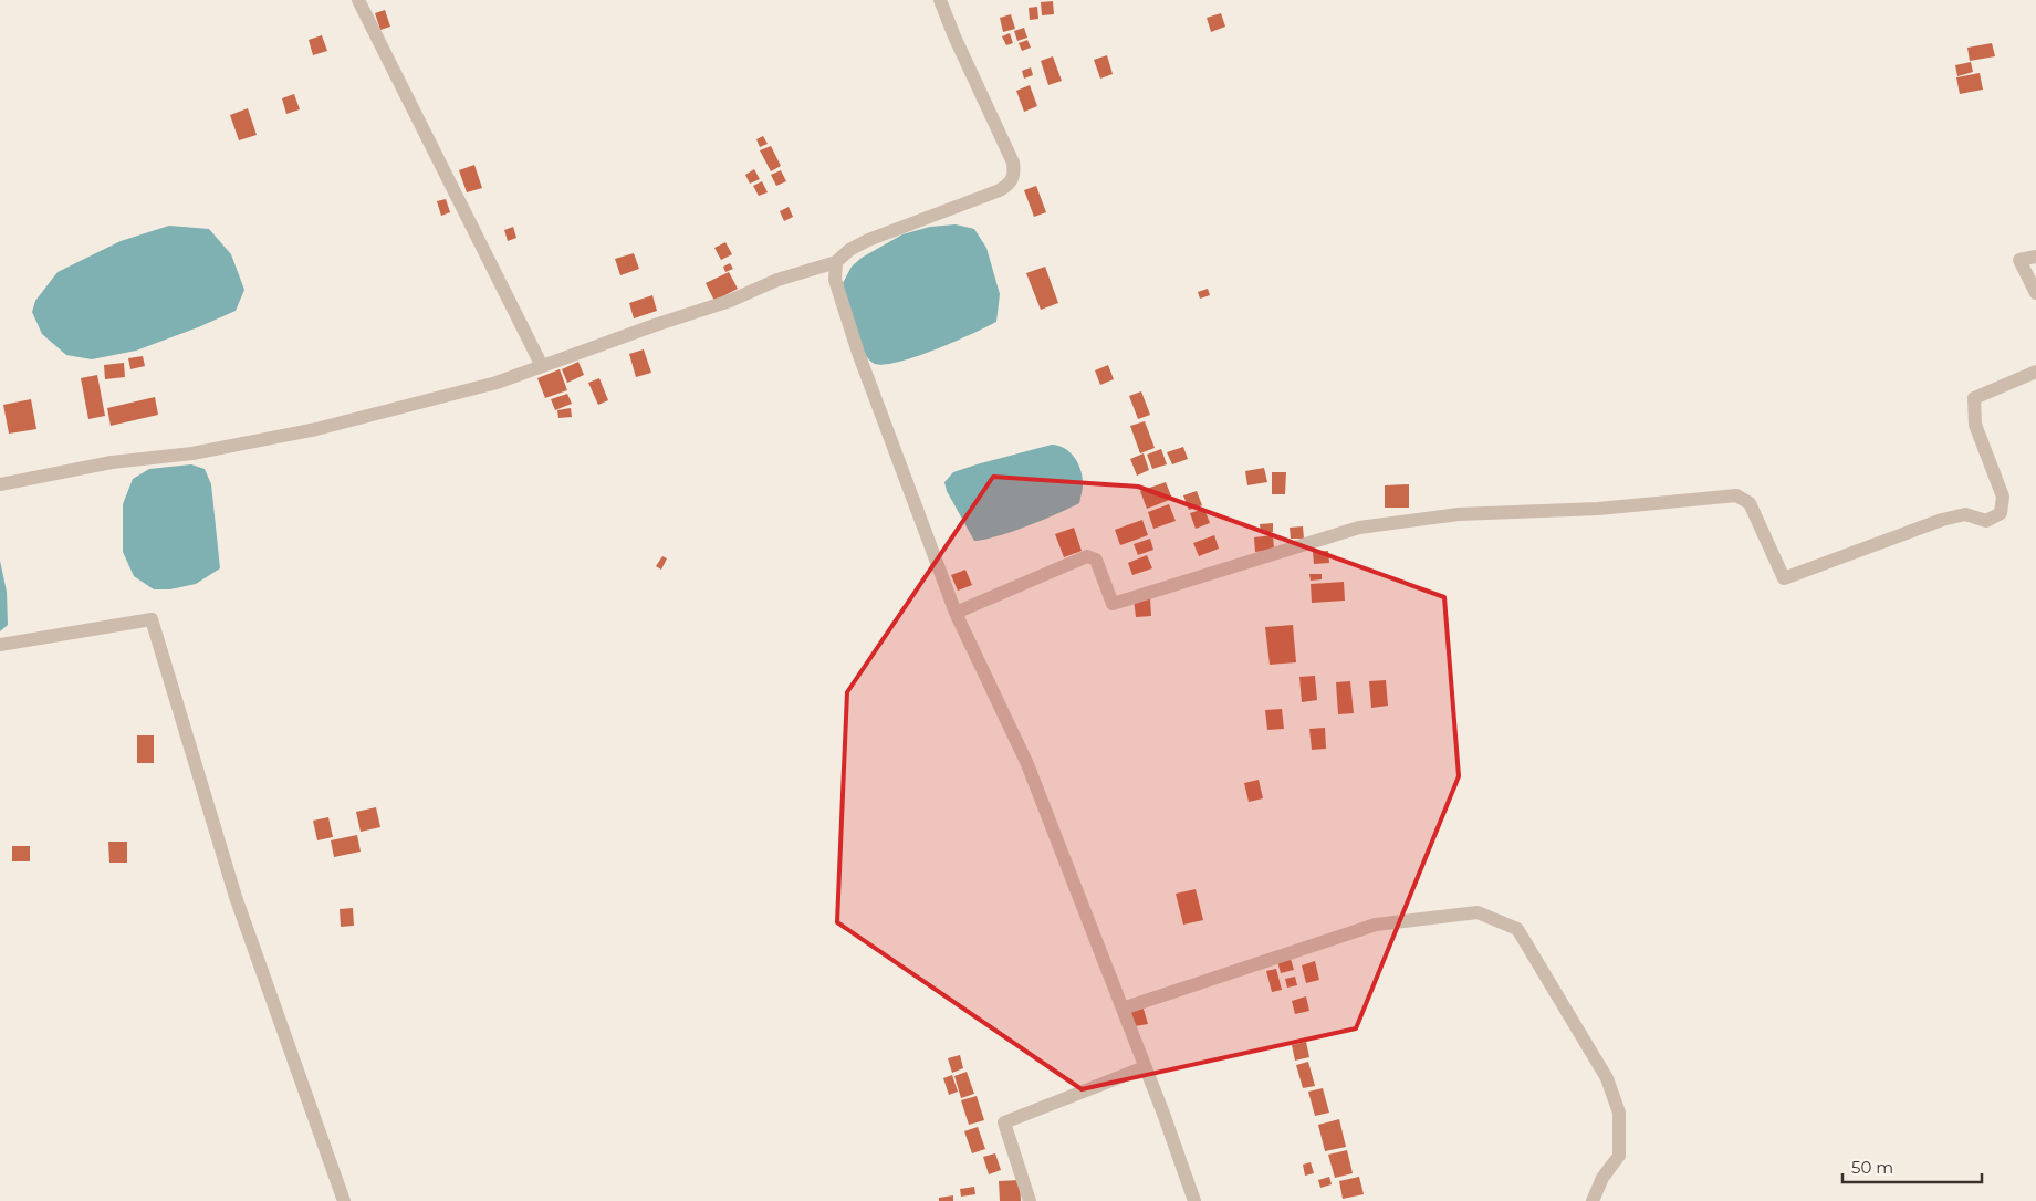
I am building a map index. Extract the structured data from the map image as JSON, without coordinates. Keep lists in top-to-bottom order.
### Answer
{
  "scale_bar": "50 m"
}
